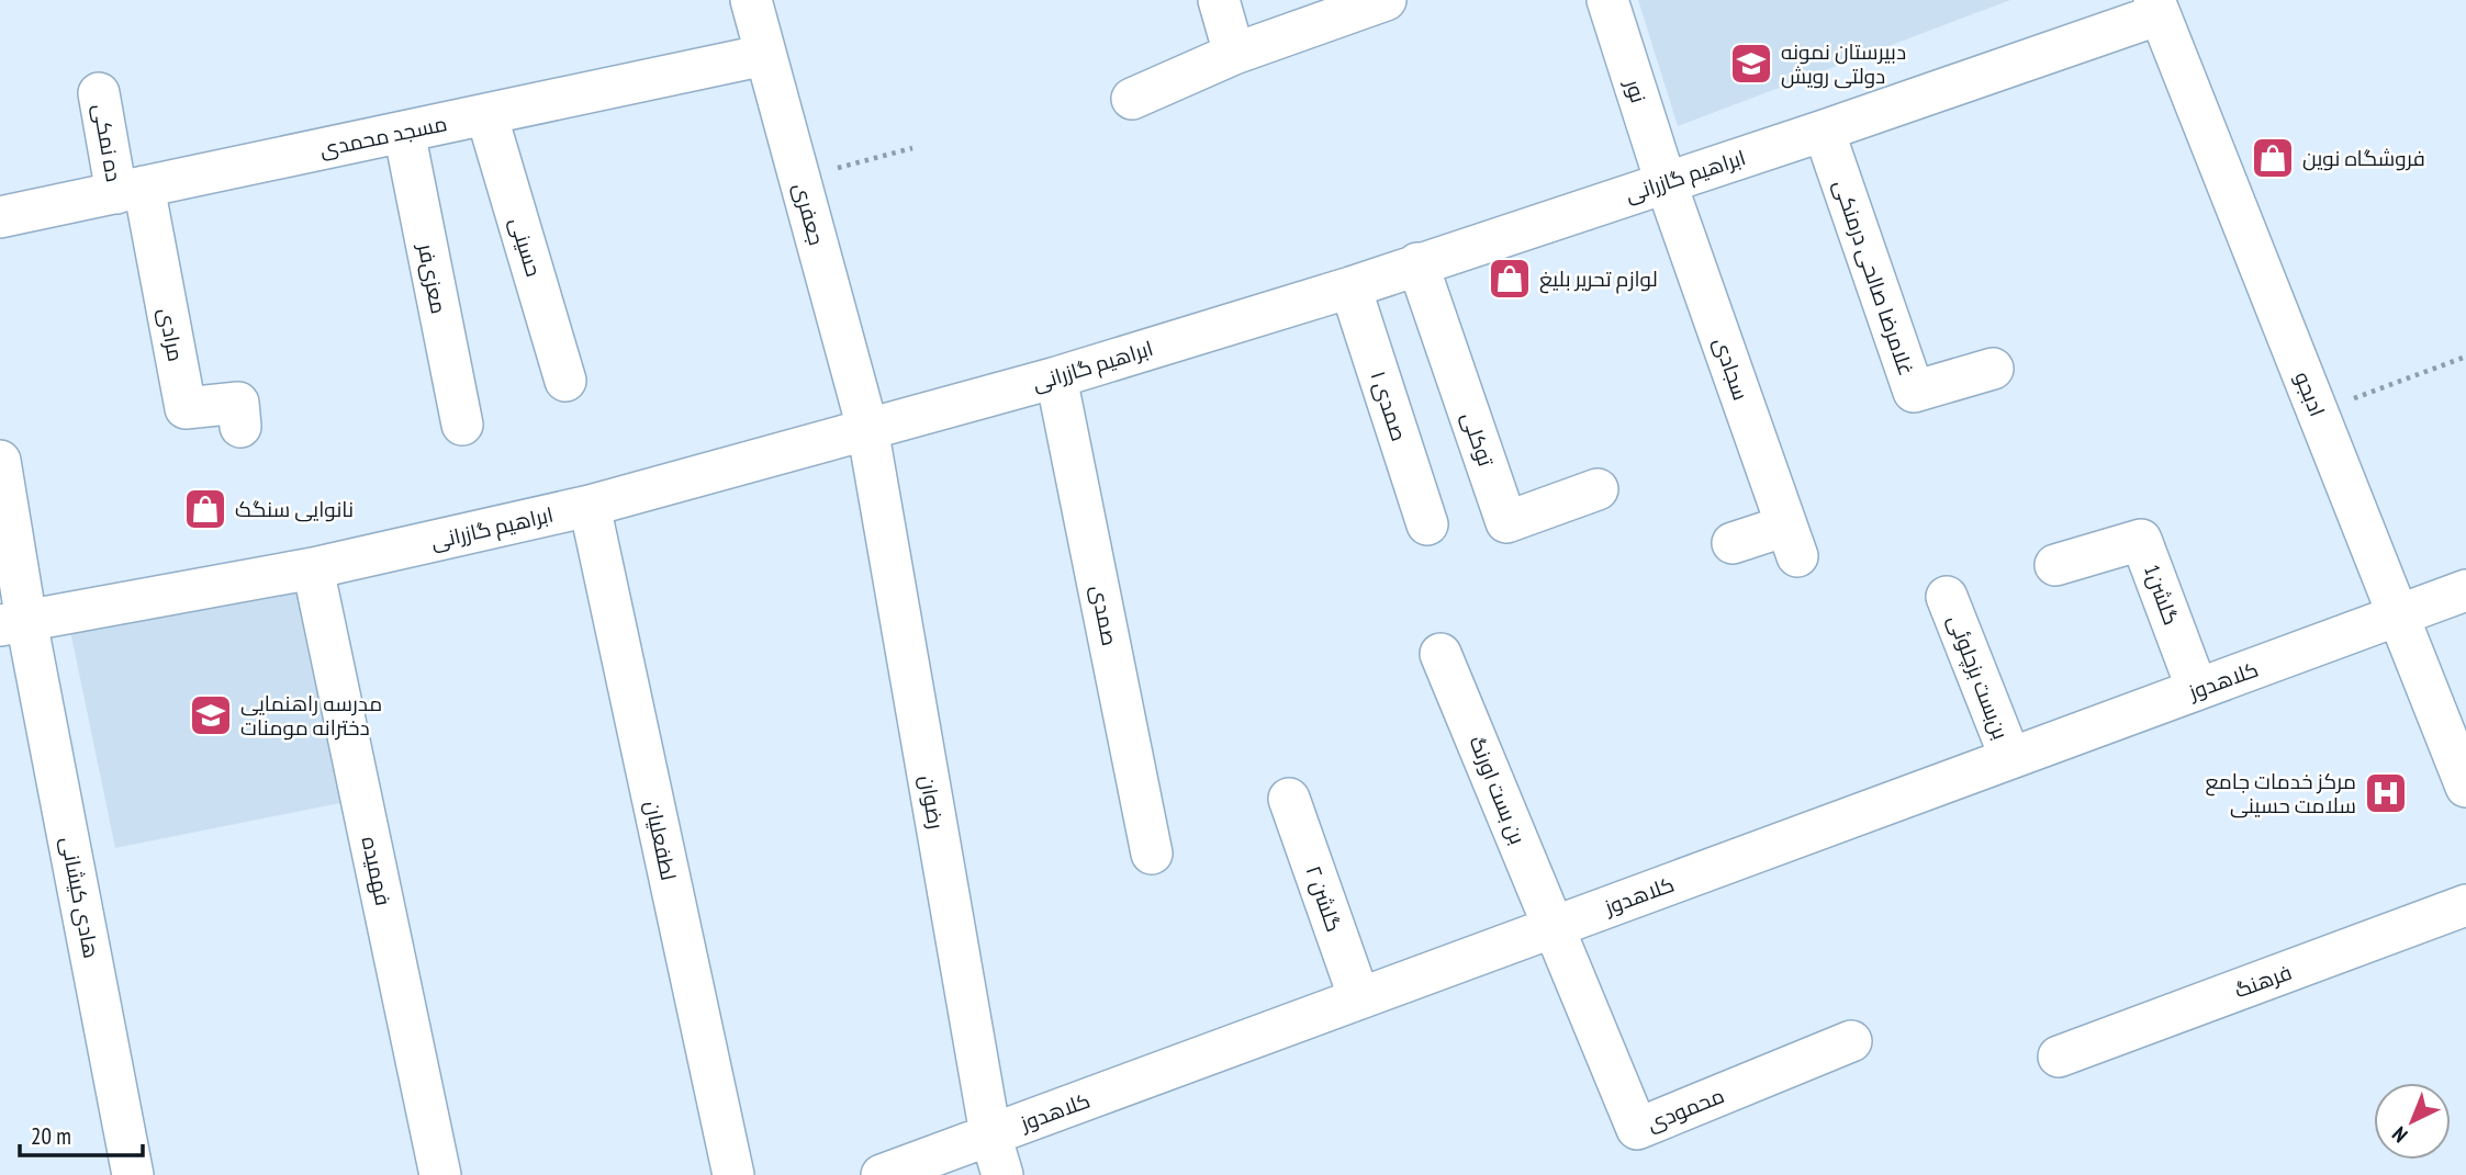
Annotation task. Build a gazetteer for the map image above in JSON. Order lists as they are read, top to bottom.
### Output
{
  "streets": {
    "street": [
      "نور",
      "مسجد محمدی",
      "ده نمکی",
      "ابراهیم گازرانی",
      "جعفری",
      "حسینی",
      "غلامرضا صالحی درمنکی",
      "معزی‌فر",
      "مرادی",
      "سجادی",
      "ادبجو",
      "صمدی ۱",
      "توکلی",
      "گلشن1",
      "صمدی",
      "بن‌بست بزچلوئی",
      "کلاهدوز",
      "بن بست اورنگ",
      "رضوان",
      "لطفعلیان",
      "فهمیده",
      "هادی کیشانی",
      "گلشن ۲",
      "فرهنگ",
      "محمودی"
    ]
  },
  "crossings": [
    ["نور", "ابراهیم گازرانی"],
    ["نور", "سجادی"],
    ["مسجد محمدی", "ده نمکی"],
    ["مسجد محمدی", "جعفری"],
    ["مسجد محمدی", "حسینی"],
    ["مسجد محمدی", "معزی‌فر"],
    ["مسجد محمدی", "مرادی"],
    ["ده نمکی", "مرادی"],
    ["ابراهیم گازرانی", "جعفری"],
    ["ابراهیم گازرانی", "غلامرضا صالحی درمنکی"],
    ["ابراهیم گازرانی", "سجادی"],
    ["ابراهیم گازرانی", "ادبجو"],
    ["ابراهیم گازرانی", "صمدی ۱"],
    ["ابراهیم گازرانی", "توکلی"],
    ["ابراهیم گازرانی", "صمدی"],
    ["ابراهیم گازرانی", "رضوان"],
    ["ابراهیم گازرانی", "لطفعلیان"],
    ["ابراهیم گازرانی", "فهمیده"],
    ["ابراهیم گازرانی", "هادی کیشانی"],
    ["جعفری", "رضوان"],
    ["ادبجو", "کلاهدوز"],
    ["گلشن1", "کلاهدوز"],
    ["بن‌بست بزچلوئی", "کلاهدوز"],
    ["کلاهدوز", "بن بست اورنگ"],
    ["کلاهدوز", "رضوان"],
    ["کلاهدوز", "گلشن ۲"],
    ["کلاهدوز", "محمودی"],
    ["بن بست اورنگ", "محمودی"]
  ],
  "places": {
    "school or university": ["دبیرستان نمونه دولتی رویش", "مدرسه راهنمایی دخترانه مومنات"],
    "shop": ["فروشگاه نوین", "لوازم تحریر بلیغ", "نانوایی سنگک"],
    "hospital": ["مرکز خدمات جامع سلامت حسینی"]
  },
  "scale_bar": "20 m",
  "north": "bottom left"
}
